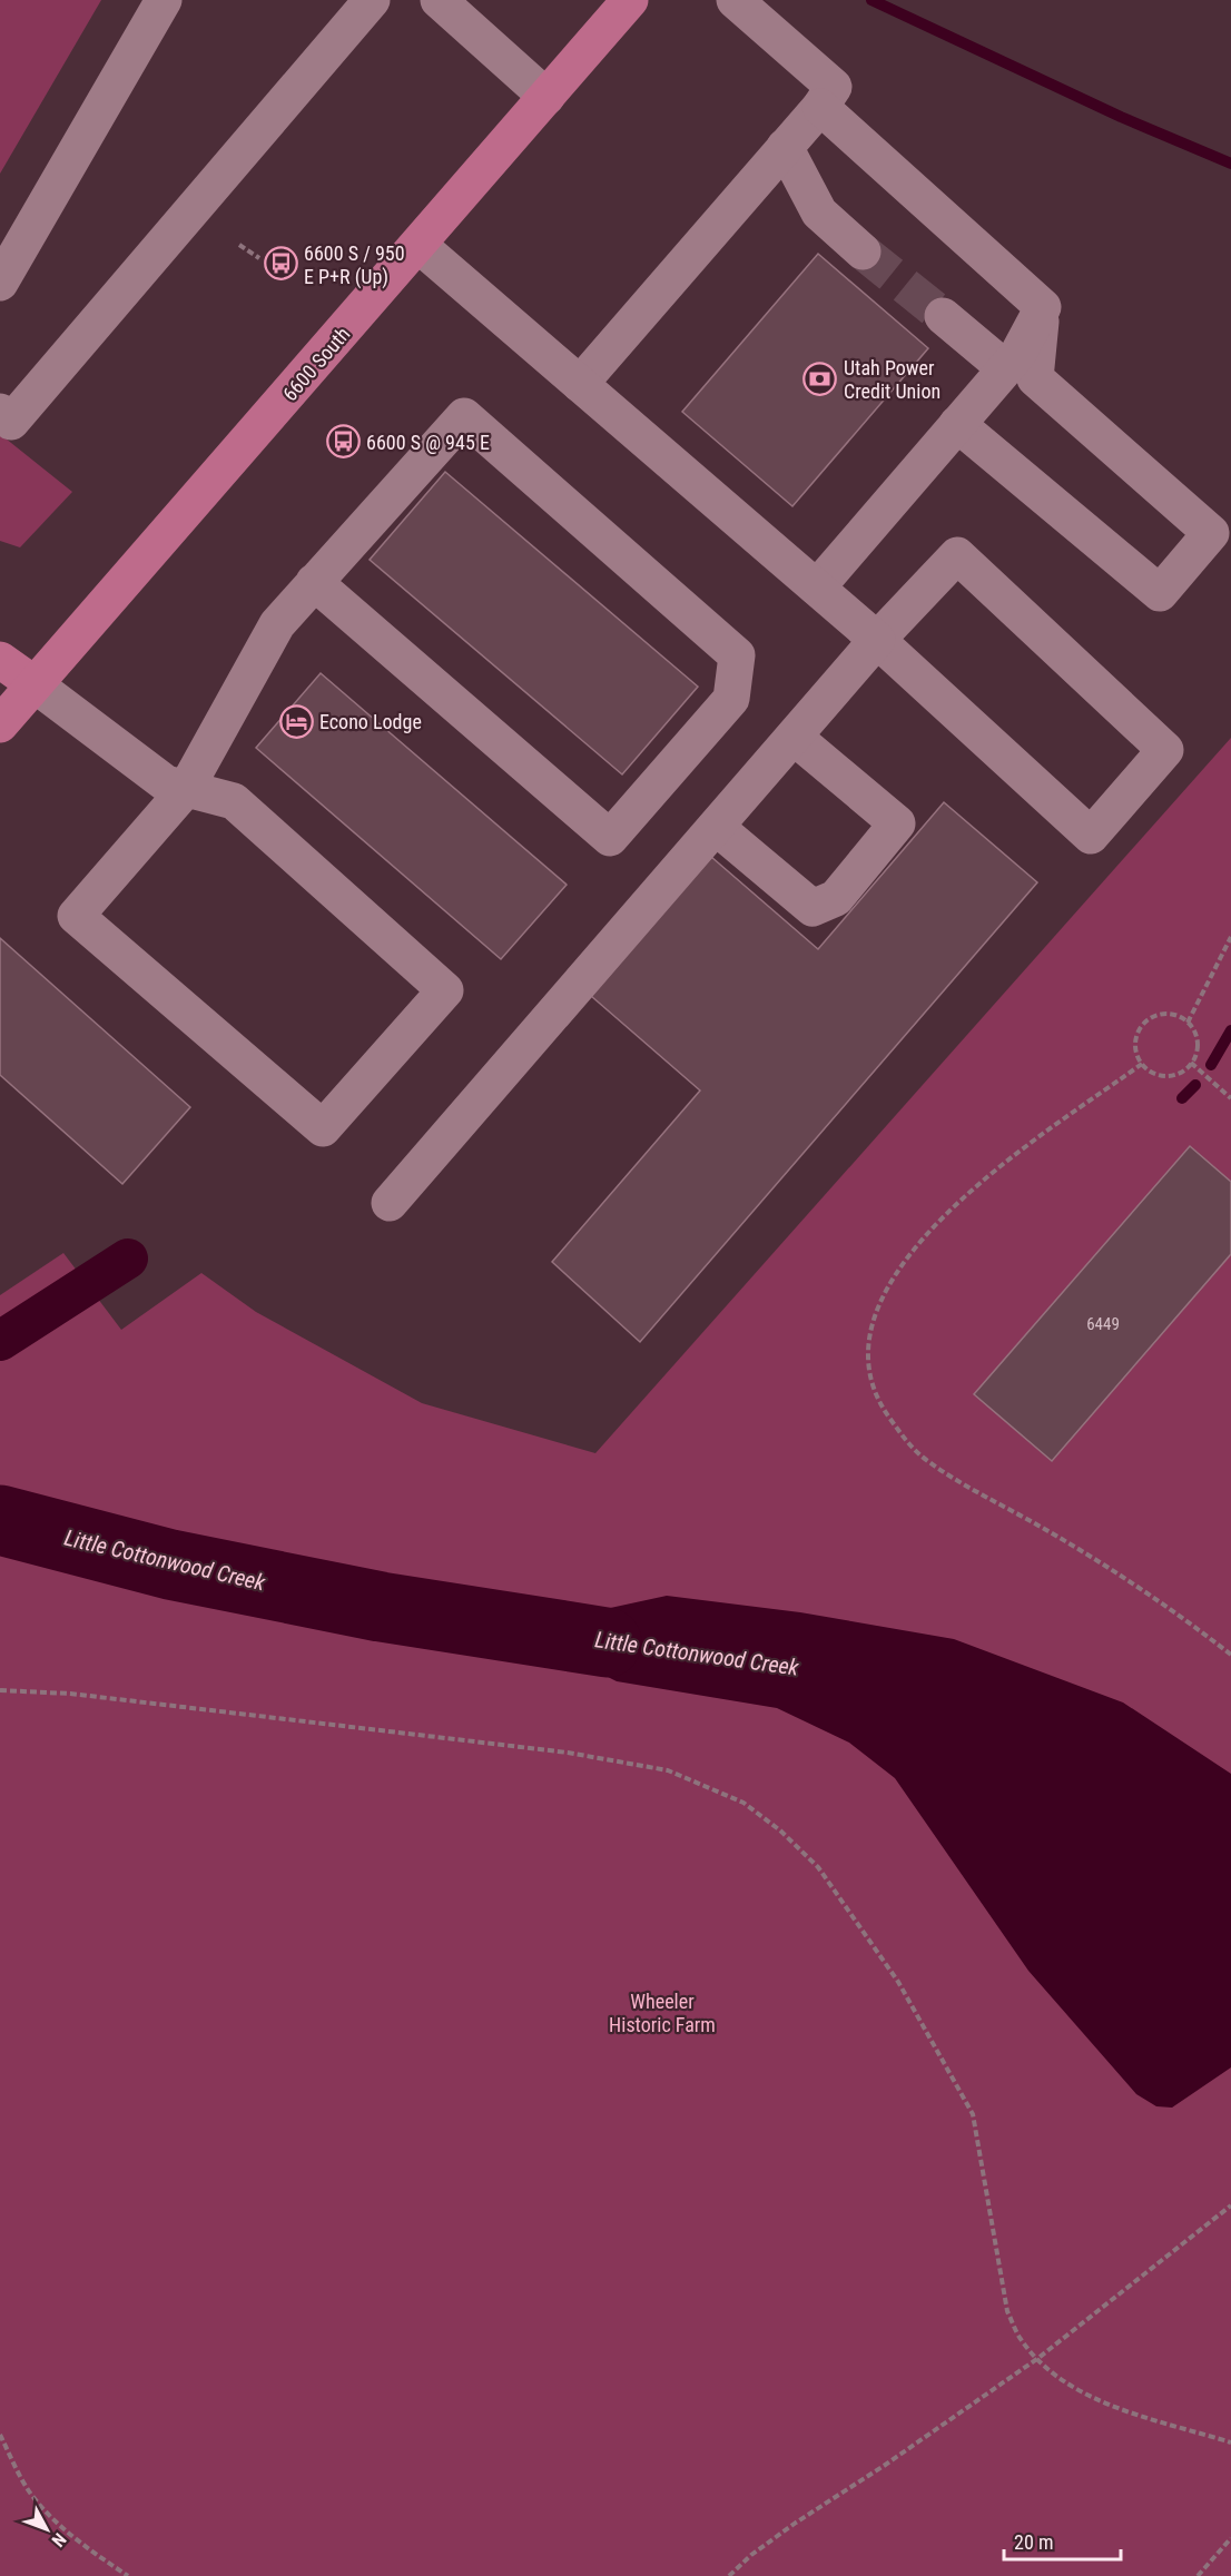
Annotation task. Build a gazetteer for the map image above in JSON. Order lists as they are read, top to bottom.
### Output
{
  "streets": {
    "main road": ["6600 South"]
  },
  "water": ["Little Cottonwood Creek"],
  "parks": ["Wheeler Historic Farm"],
  "places": {
    "bus stop": ["6600 S / 950 E P+R (Up)", "6600 S @ 945 E"],
    "bank": ["Utah Power Credit Union"],
    "hotel": ["Econo Lodge"]
  },
  "house_numbers": ["6449"],
  "scale_bar": "20 m",
  "north": "bottom right"
}
